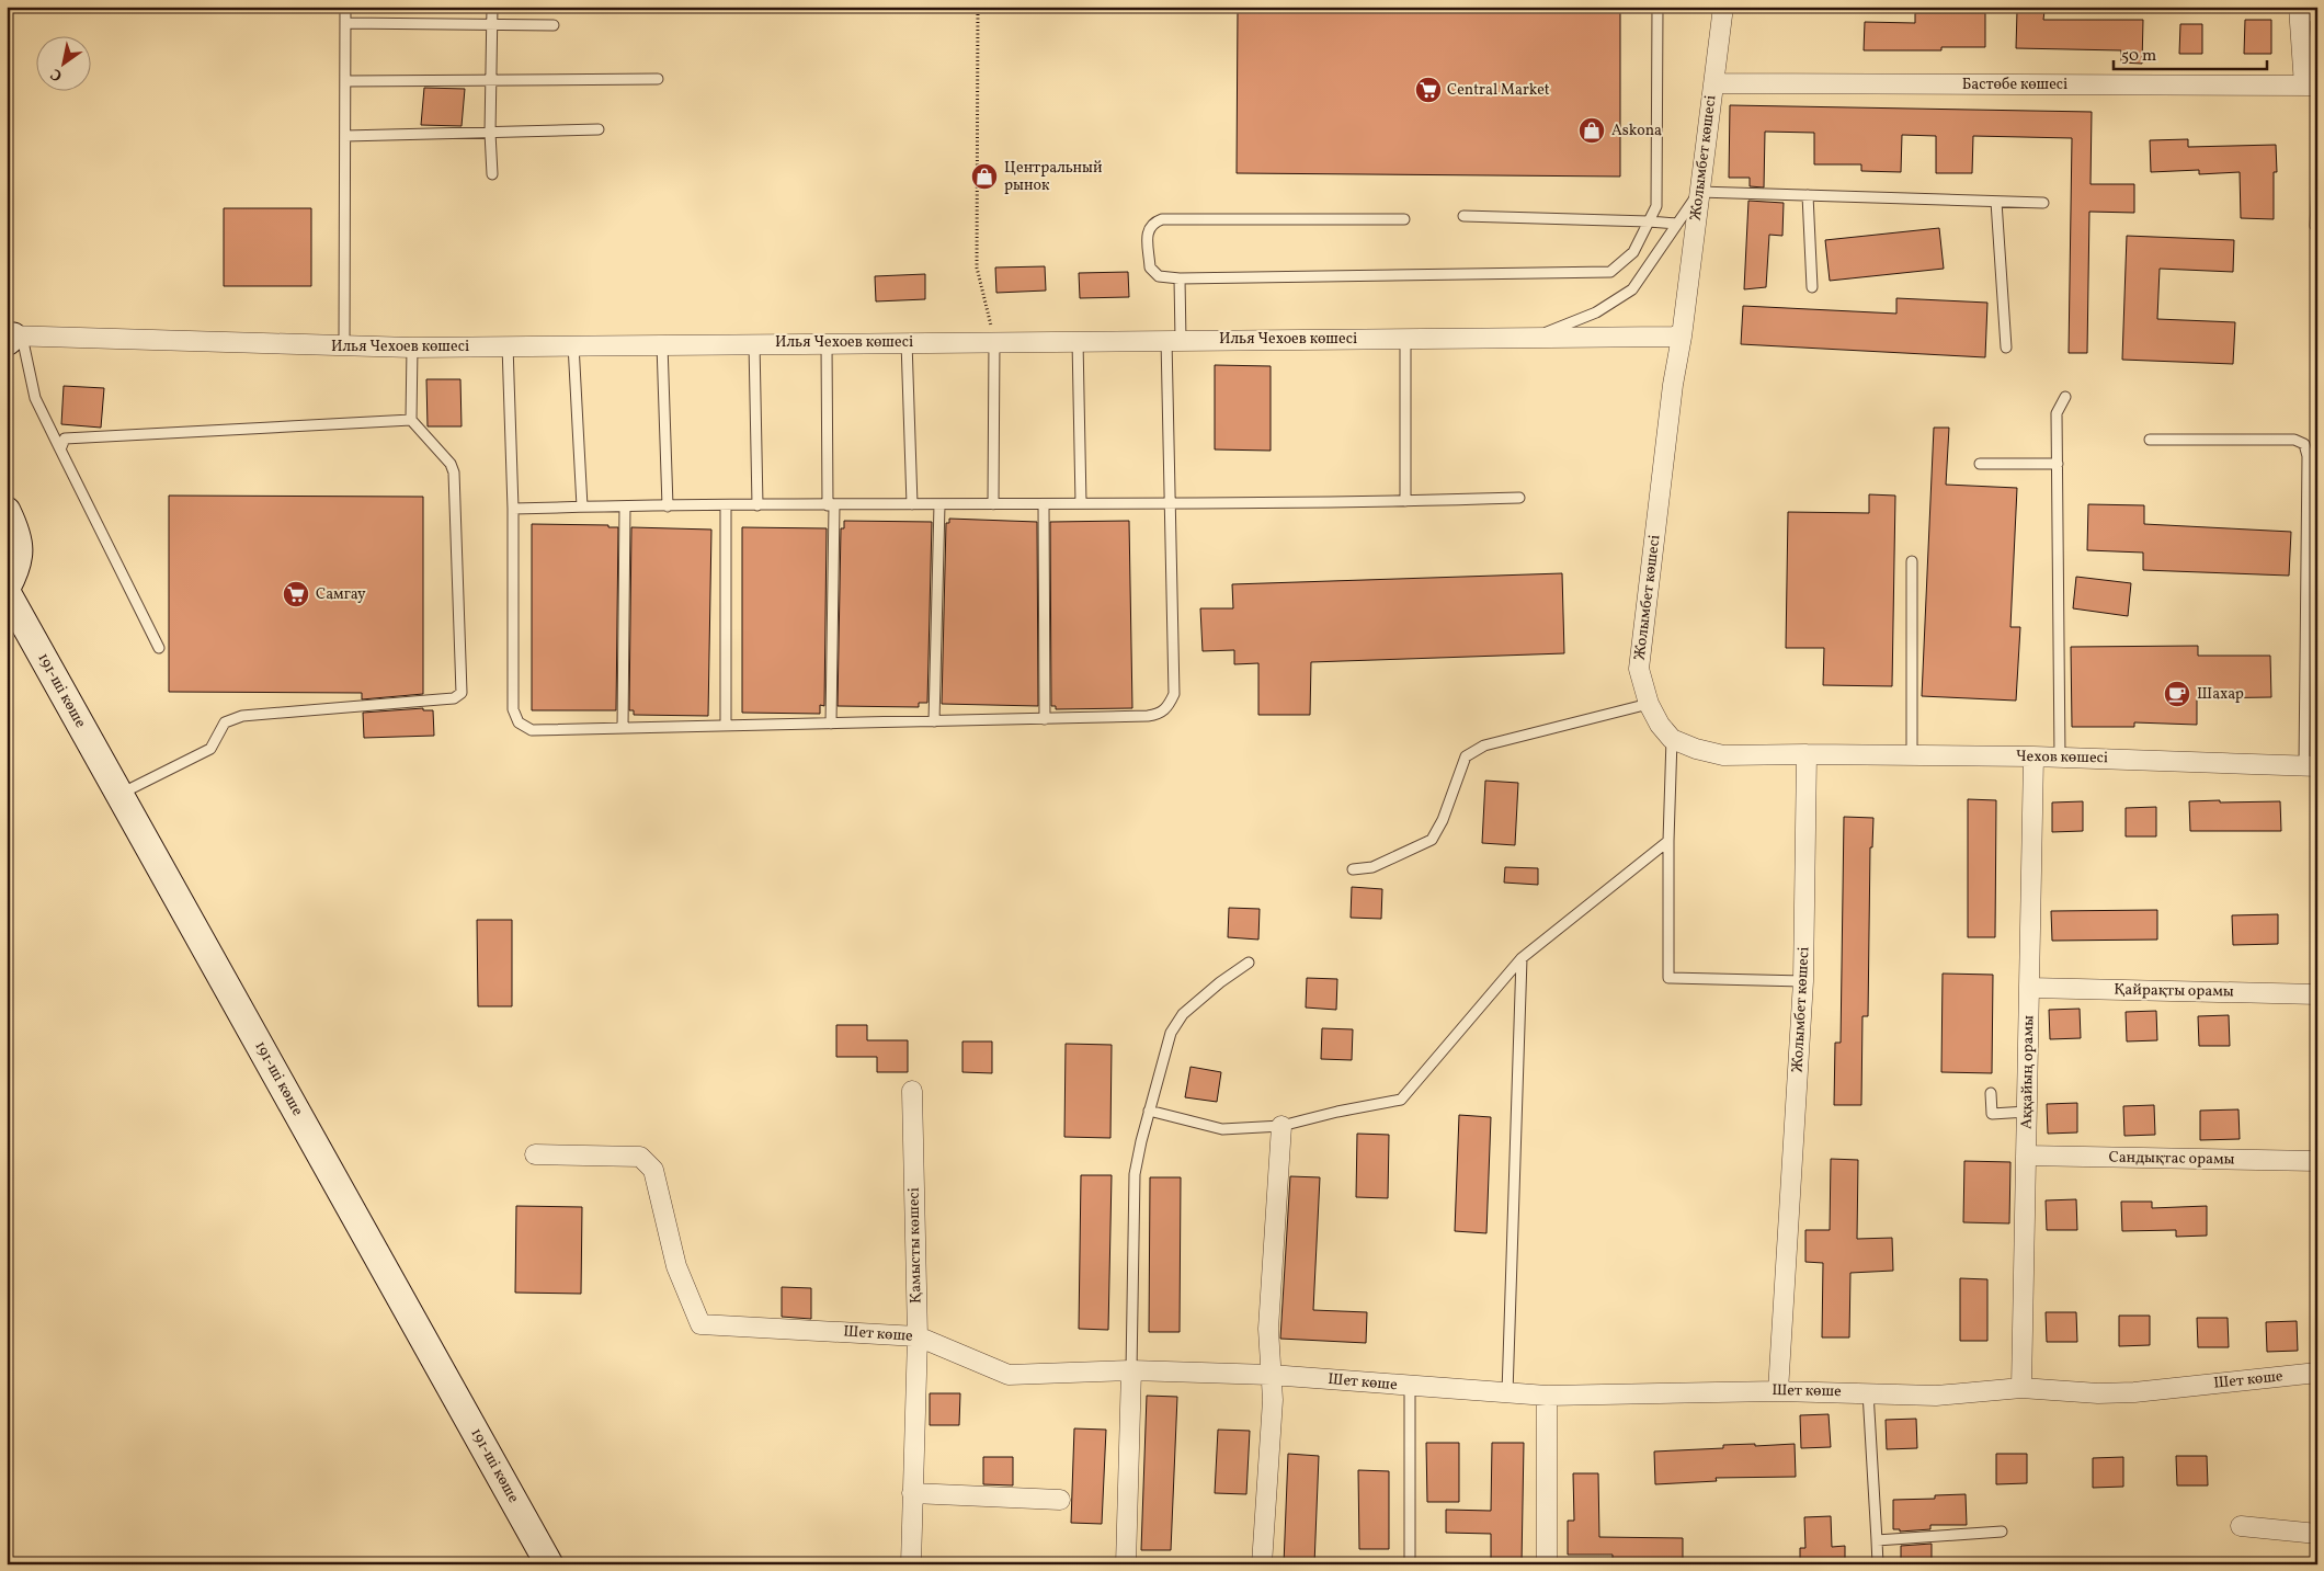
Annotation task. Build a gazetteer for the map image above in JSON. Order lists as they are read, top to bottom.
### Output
{
  "streets": {
    "main road": ["191-ші көше"],
    "street": [
      "Бастөбе көшесі",
      "Жолымбет көшесі",
      "Илья Чехоев көшесі",
      "Чехов көшесі",
      "Қайрақты орамы",
      "Аққайың орамы",
      "Сандықтас орамы",
      "Қамысты көшесі",
      "Шет көше"
    ]
  },
  "crossings": [
    ["Бастөбе көшесі", "Жолымбет көшесі"],
    ["Жолымбет көшесі", "Илья Чехоев көшесі"],
    ["Жолымбет көшесі", "Чехов көшесі"],
    ["Жолымбет көшесі", "Шет көше"],
    ["Чехов көшесі", "Аққайың орамы"],
    ["Қайрақты орамы", "Аққайың орамы"],
    ["Аққайың орамы", "Сандықтас орамы"],
    ["Аққайың орамы", "Шет көше"],
    ["Қамысты көшесі", "Шет көше"]
  ],
  "places": {
    "supermarket": ["Central Market", "Самгау"],
    "shop": ["Askona", "Центральный рынок"],
    "cafe": ["Шахар"]
  },
  "scale_bar": "50 m",
  "north": "bottom left"
}
